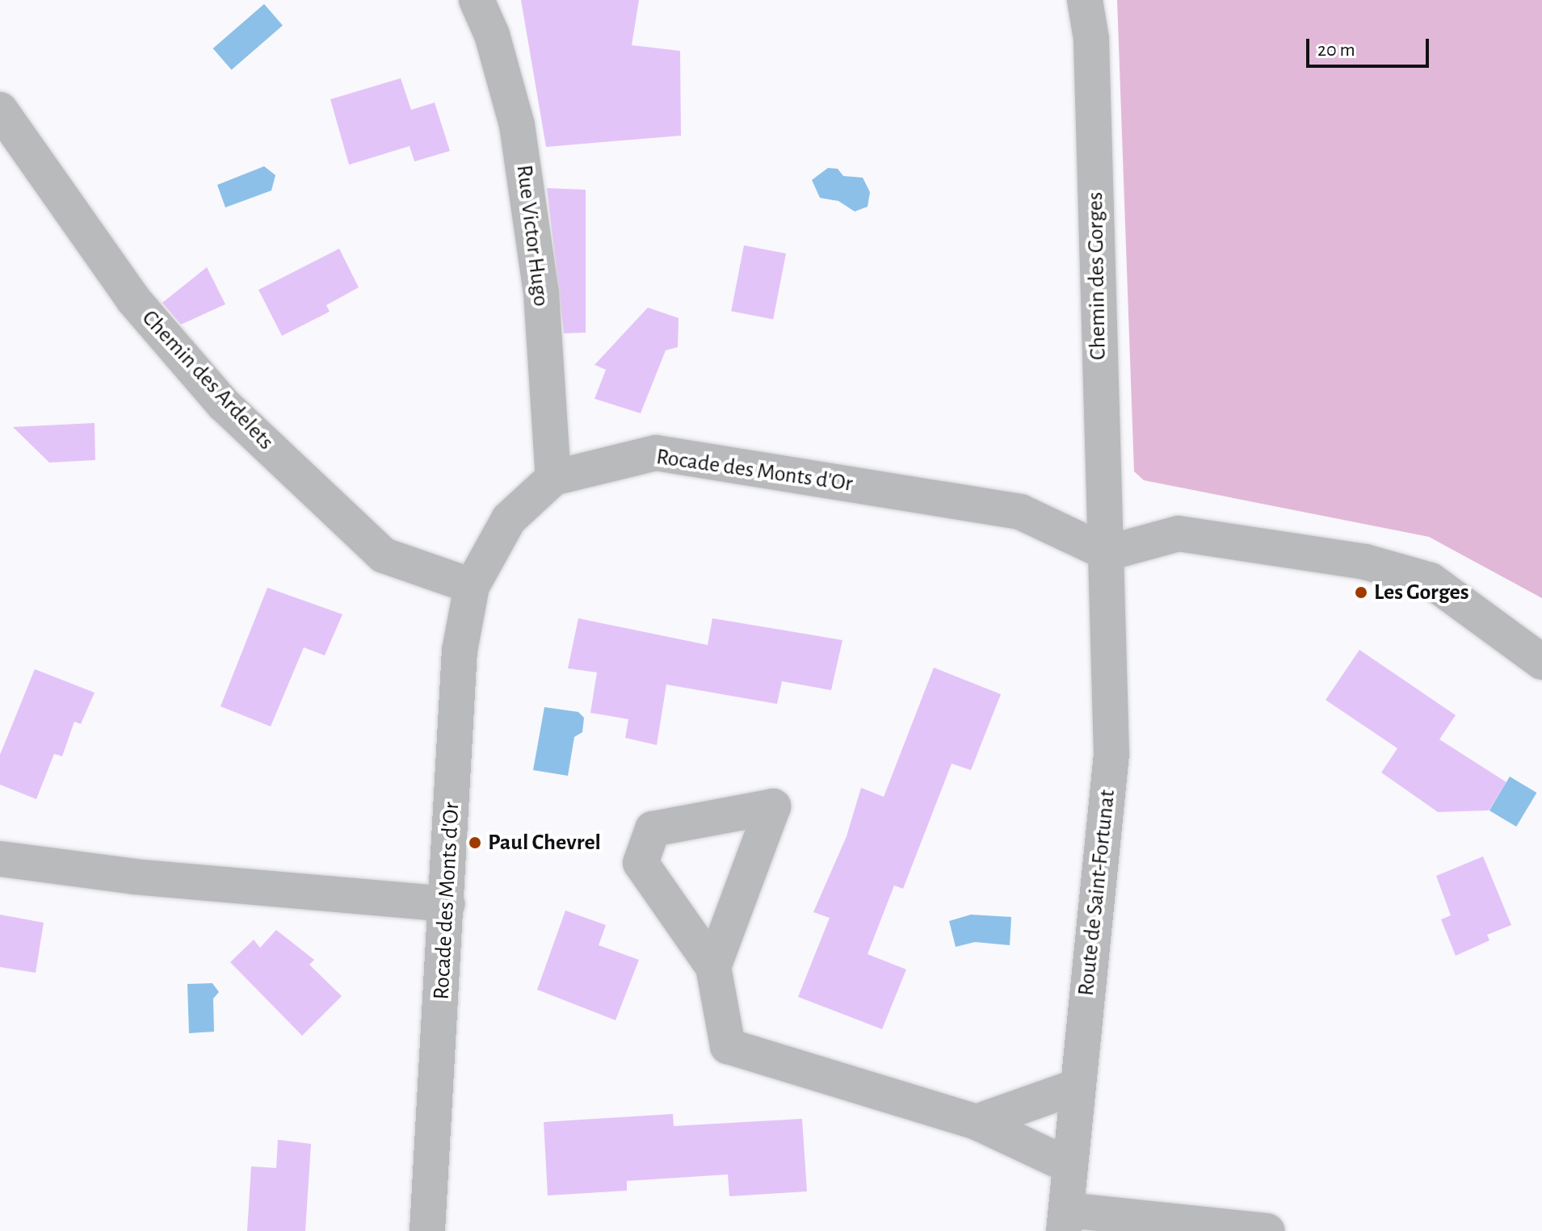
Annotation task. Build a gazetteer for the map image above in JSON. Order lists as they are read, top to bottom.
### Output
{
  "streets": {
    "street": [
      "Rue Victor Hugo",
      "Chemin des Gorges",
      "Chemin des Ardelets",
      "Rocade des Monts d'Or",
      "Route de Saint-Fortunat"
    ]
  },
  "crossings": [
    ["Rue Victor Hugo", "Rocade des Monts d'Or"],
    ["Chemin des Gorges", "Rocade des Monts d'Or"],
    ["Chemin des Gorges", "Route de Saint-Fortunat"],
    ["Chemin des Ardelets", "Rocade des Monts d'Or"],
    ["Rocade des Monts d'Or", "Route de Saint-Fortunat"]
  ],
  "places": ["Les Gorges", "Paul Chevrel"],
  "scale_bar": "20 m"
}
